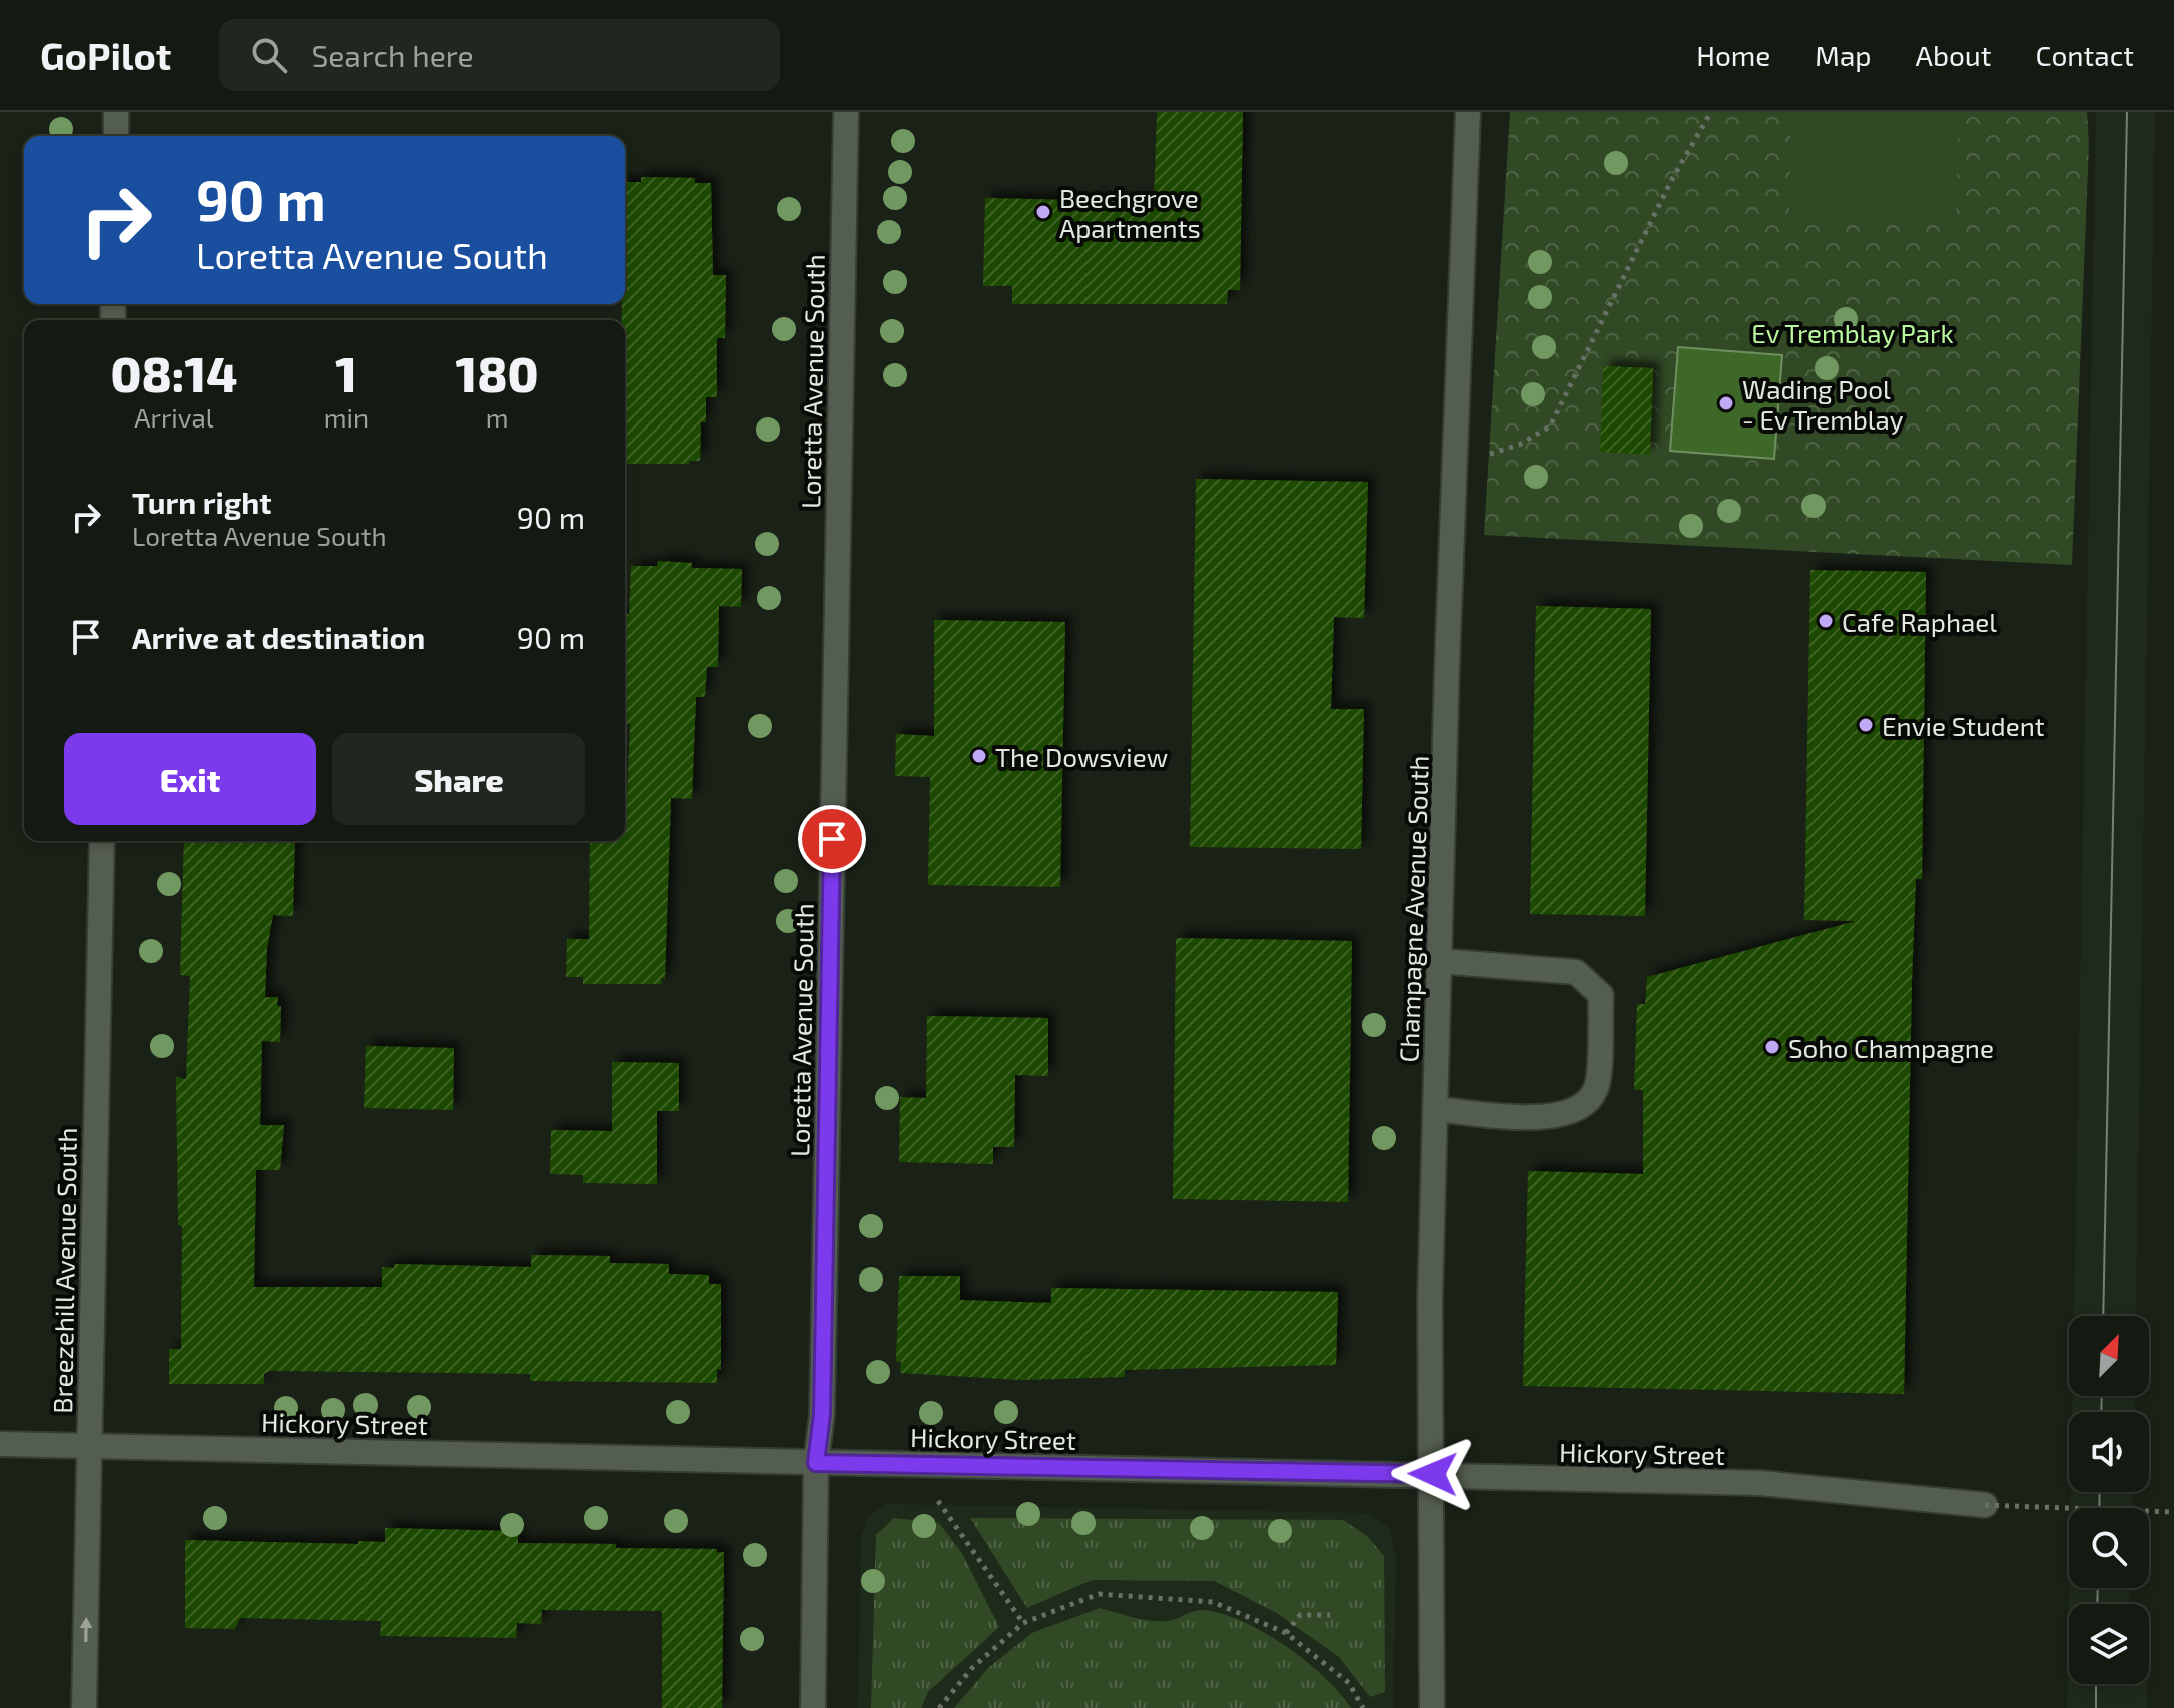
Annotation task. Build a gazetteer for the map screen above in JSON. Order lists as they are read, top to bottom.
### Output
{
  "streets": {
    "street": [
      "Loretta Avenue South",
      "Champagne Avenue South",
      "Breezehill Avenue South",
      "Hickory Street"
    ]
  },
  "crossings": [
    ["Loretta Avenue South", "Hickory Street"],
    ["Champagne Avenue South", "Hickory Street"],
    ["Breezehill Avenue South", "Hickory Street"]
  ],
  "parks": ["Ev Tremblay Park"],
  "places": [
    "Beechgrove Apartments",
    "Wading Pool - Ev Tremblay",
    "Cafe Raphael",
    "Envie Student",
    "The Dowsview",
    "Soho Champagne"
  ],
  "north": "top right",
  "page": {
    "header": "GoPilot",
    "search": "Search here",
    "nav": [
      "Home",
      "Map",
      "About",
      "Contact"
    ],
    "turn": ["90 m", "Loretta Avenue South"],
    "eta": [
      "08:14",
      "Arrival",
      "1",
      "min",
      "180",
      "m"
    ],
    "list": [
      {
        "name": "Turn right",
        "note": "Loretta Avenue South",
        "value": "90 m"
      },
      {
        "name": "Arrive at destination",
        "value": "90 m"
      }
    ],
    "buttons": ["Exit", "Share"]
  }
}
